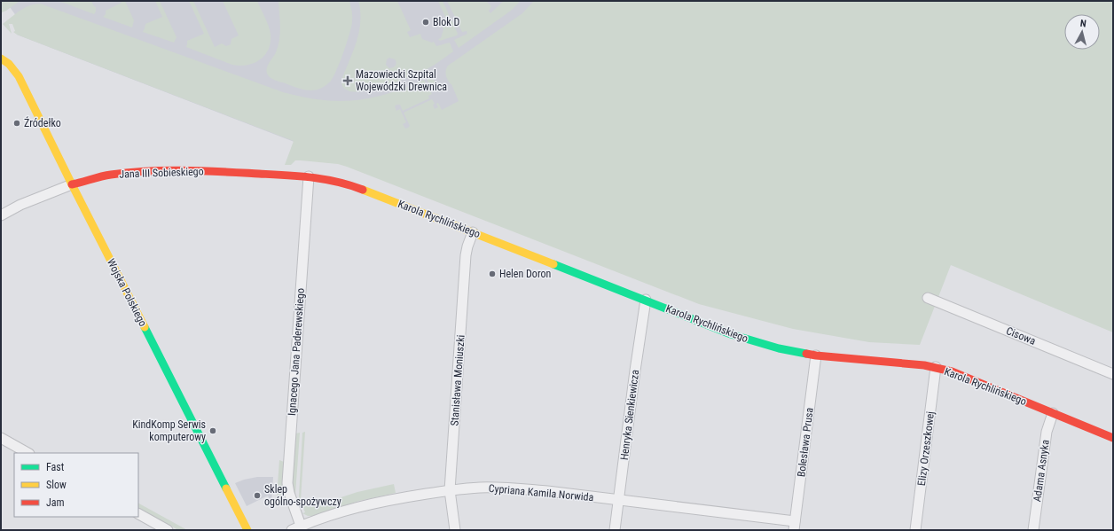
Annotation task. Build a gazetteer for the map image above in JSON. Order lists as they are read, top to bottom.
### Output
{
  "streets": {
    "street": [
      "Jana III Sobieskiego",
      "Karola Rychlińskiego",
      "Wojska Polskiego",
      "Cisowa",
      "Ignacego Jana Paderewskiego",
      "Stanisława Moniuszki",
      "Henryka Sienkiewicza",
      "Bolesława Prusa",
      "Elizy Orzeszkowej",
      "Adama Asnyka",
      "Cypriana Kamila Norwida"
    ]
  },
  "crossings": [
    ["Jana III Sobieskiego", "Karola Rychlińskiego"],
    ["Jana III Sobieskiego", "Wojska Polskiego"],
    ["Jana III Sobieskiego", "Ignacego Jana Paderewskiego"],
    ["Karola Rychlińskiego", "Ignacego Jana Paderewskiego"],
    ["Karola Rychlińskiego", "Stanisława Moniuszki"],
    ["Karola Rychlińskiego", "Henryka Sienkiewicza"],
    ["Karola Rychlińskiego", "Bolesława Prusa"],
    ["Karola Rychlińskiego", "Elizy Orzeszkowej"],
    ["Karola Rychlińskiego", "Adama Asnyka"],
    ["Ignacego Jana Paderewskiego", "Cypriana Kamila Norwida"],
    ["Stanisława Moniuszki", "Cypriana Kamila Norwida"],
    ["Henryka Sienkiewicza", "Cypriana Kamila Norwida"],
    ["Bolesława Prusa", "Cypriana Kamila Norwida"]
  ],
  "places": {
    "other": [
      "Blok D",
      "Źródełko",
      "Helen Doron",
      "KindKomp Serwis komputerowy",
      "Sklep ogólno-spożywczy"
    ],
    "health": ["Mazowiecki Szpital Wojewódzki Drewnica"]
  },
  "legend": ["Fast", "Slow", "Jam"],
  "north": "top"
}
